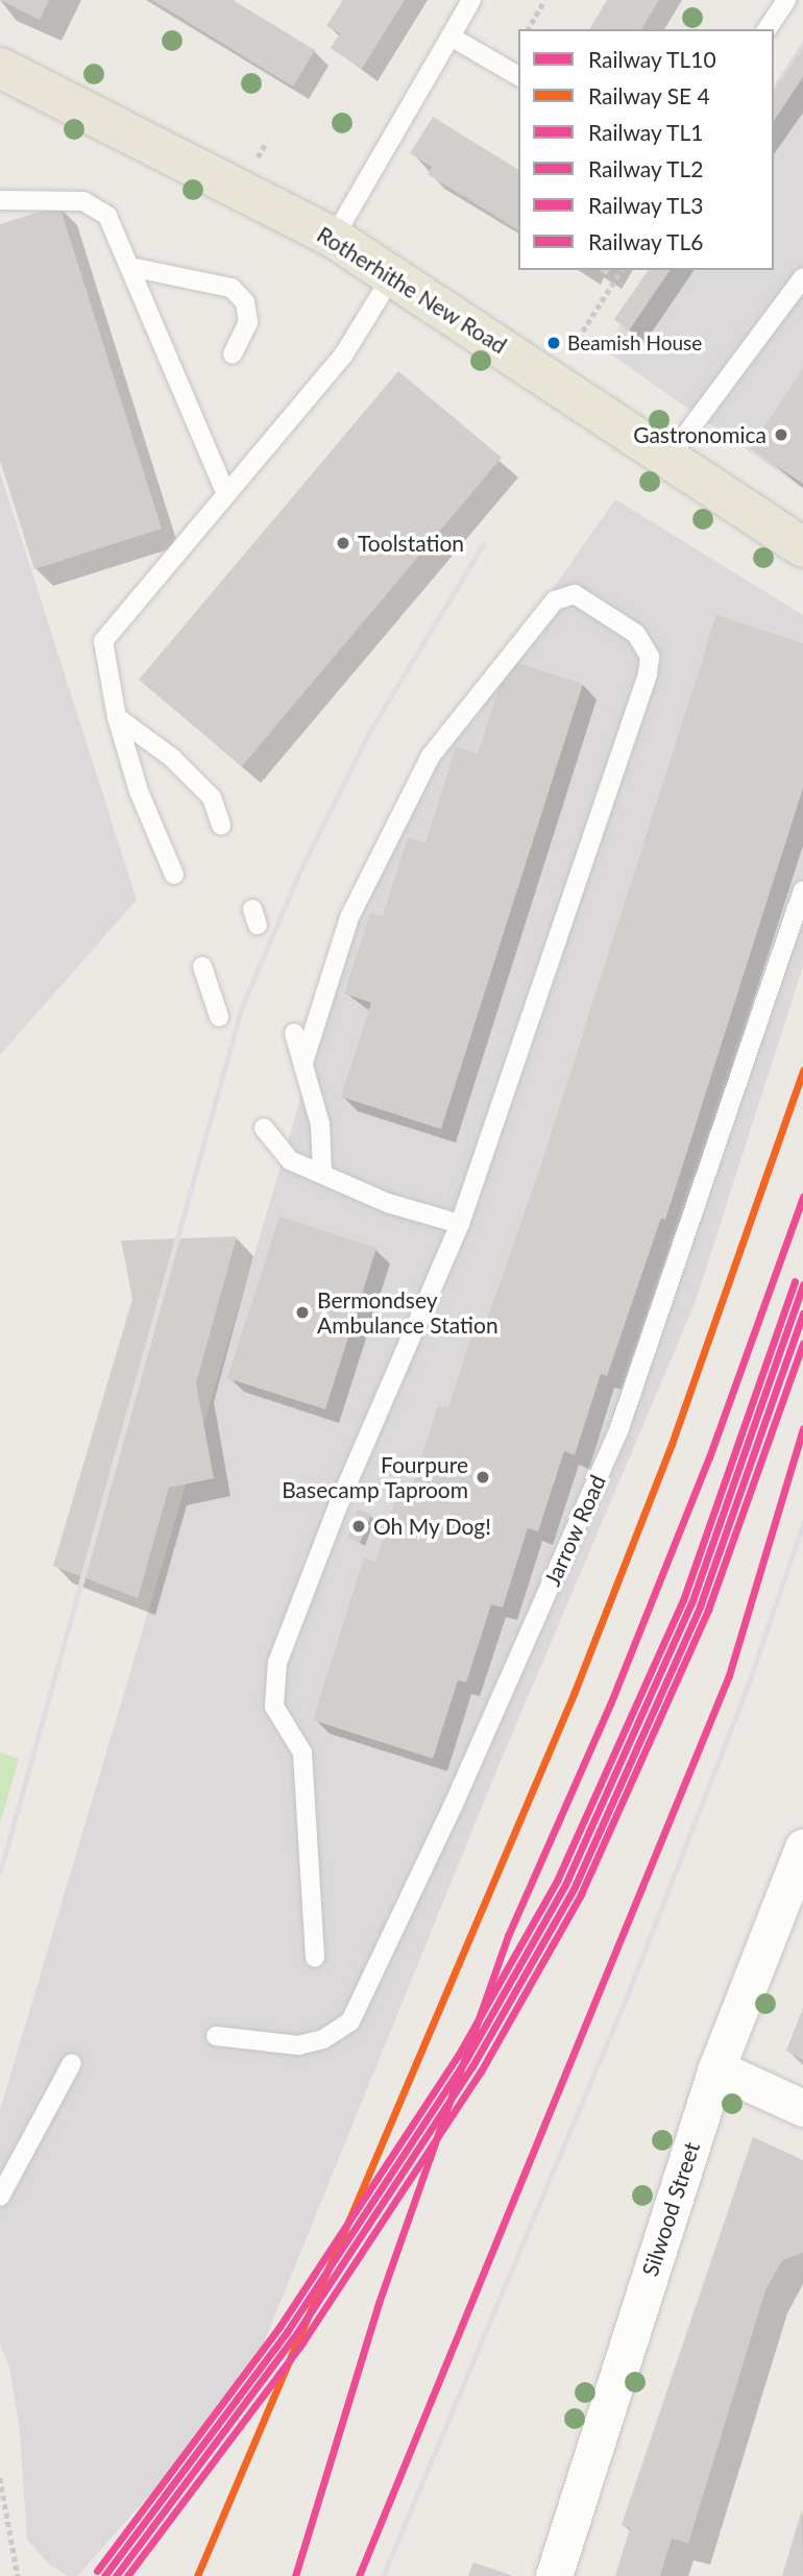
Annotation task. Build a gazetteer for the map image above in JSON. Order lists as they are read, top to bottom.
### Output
{
  "streets": {
    "main road": ["Rotherhithe New Road"],
    "street": ["Silwood Street"],
    "lane": ["Jarrow Road"]
  },
  "places": [
    "Beamish House",
    "Gastronomica",
    "Toolstation",
    "Bermondsey Ambulance Station",
    "Fourpure Basecamp Taproom",
    "Oh My Dog!"
  ],
  "lines": [
    "rail line TL10",
    "rail line TL3",
    "rail line TL1",
    "rail line TL2",
    "rail line TL6"
  ],
  "legend": [
    "Railway TL10",
    "Railway SE 4",
    "Railway TL1",
    "Railway TL2",
    "Railway TL3",
    "Railway TL6"
  ]
}
